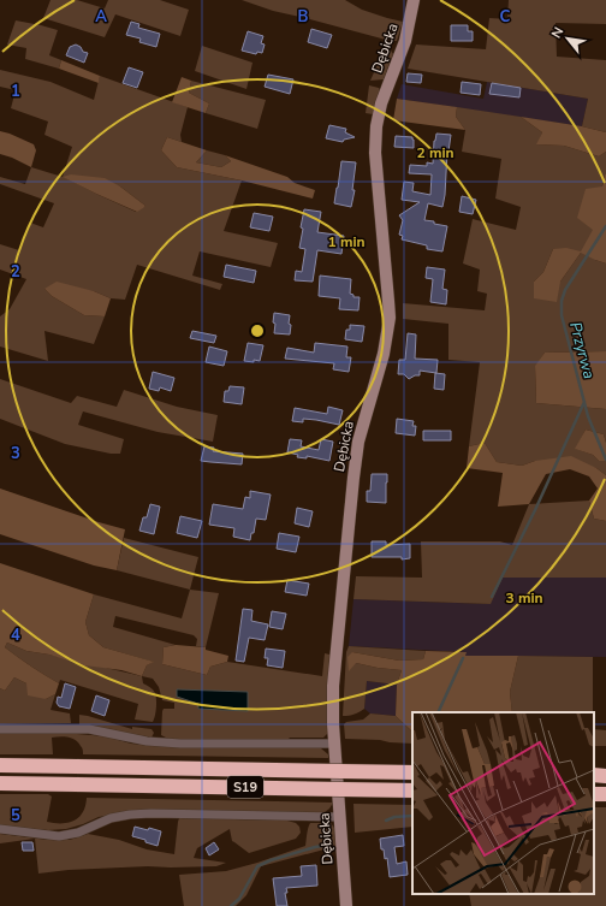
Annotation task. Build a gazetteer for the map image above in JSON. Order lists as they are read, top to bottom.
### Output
{
  "streets": {
    "highway": ["S19"],
    "street": ["Dębicka"]
  },
  "water": ["Przyrwa"],
  "north": "top left",
  "grid": {
    "columns": ["A", "B", "C"],
    "rows": [
      "1",
      "2",
      "3",
      "4",
      "5"
    ]
  },
  "rings": ["2 min", "1 min", "3 min"]
}
